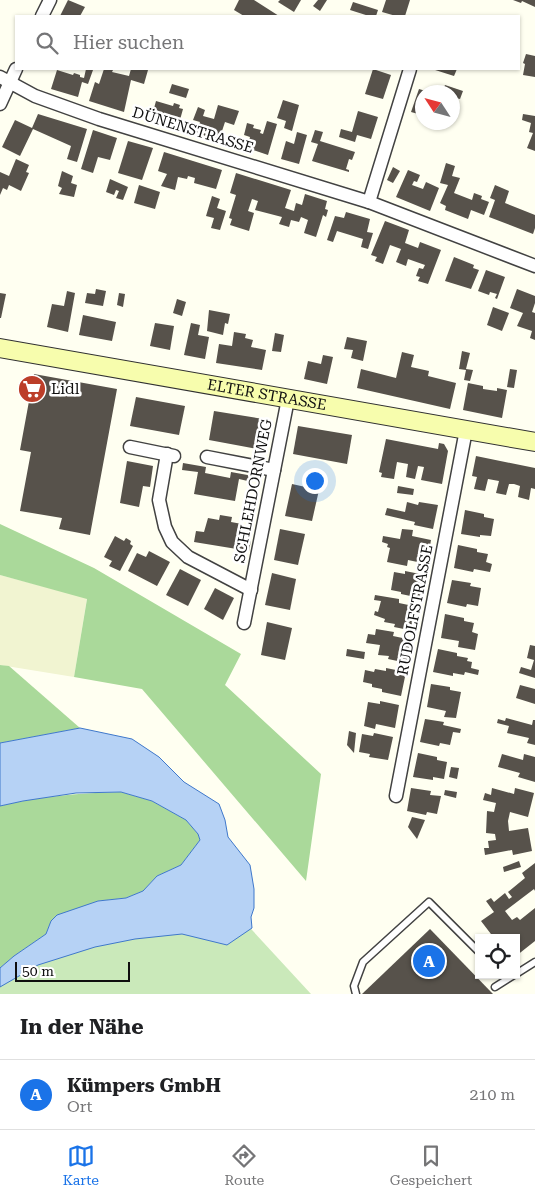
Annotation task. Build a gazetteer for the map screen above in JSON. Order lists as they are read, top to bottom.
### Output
{
  "streets": {
    "main road": ["ELTER STRASSE"],
    "street": ["DÜNENSTRASSE", "SCHLEHDORNWEG", "RUDOLFSTRASSE"]
  },
  "crossings": [
    ["ELTER STRASSE", "SCHLEHDORNWEG"],
    ["ELTER STRASSE", "RUDOLFSTRASSE"]
  ],
  "places": {
    "supermarket": ["Lidl"]
  },
  "scale_bar": "50 m",
  "north": "top left",
  "page": {
    "search": "Hier suchen",
    "pins": "A",
    "scale": "50 m",
    "heading": "In der Nähe",
    "list": [
      {
        "mark": "A",
        "name": "Kümpers GmbH",
        "note": "Ort",
        "value": "210 m"
      }
    ],
    "nav": ["Karte", "Route", "Gespeichert"]
  }
}
